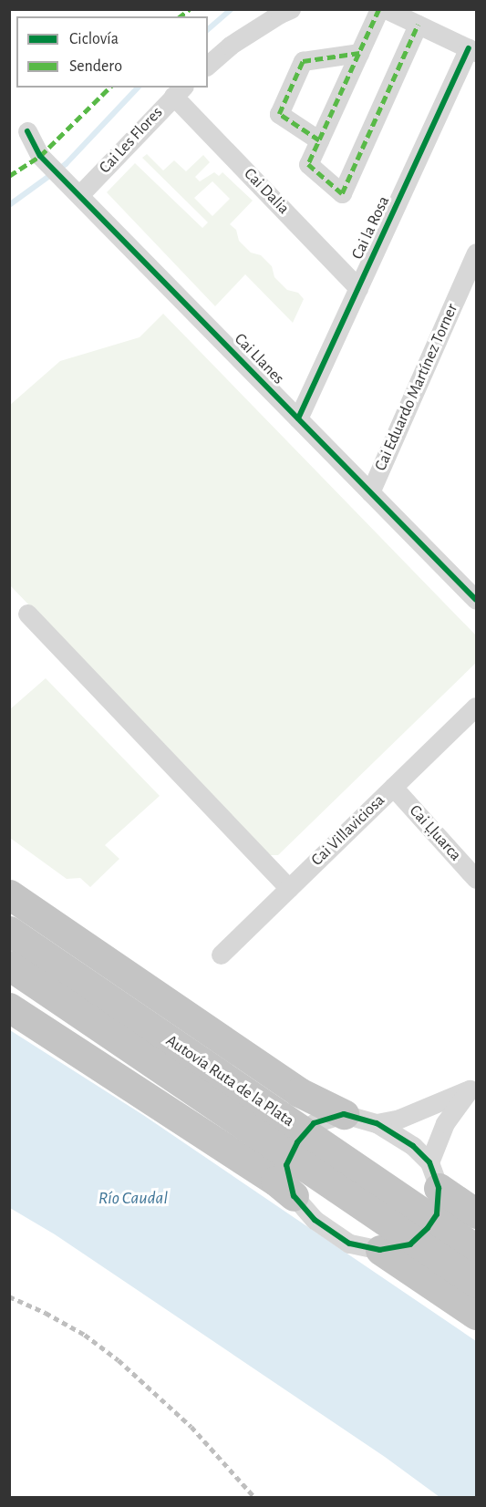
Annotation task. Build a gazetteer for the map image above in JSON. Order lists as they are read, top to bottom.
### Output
{
  "streets": {
    "highway": ["Autovía Ruta de la Plata"],
    "street": [
      "Cai Les Flores",
      "Cai Dalia",
      "Cai la Rosa",
      "Cai Llanes",
      "Cai Eduardo Martínez Torner",
      "Cai Villaviciosa",
      "Cai Ḷḷuarca"
    ]
  },
  "crossings": [
    ["Cai Les Flores", "Cai Dalia"],
    ["Cai Les Flores", "Cai Llanes"],
    ["Cai Dalia", "Cai la Rosa"],
    ["Cai la Rosa", "Cai Llanes"],
    ["Cai Llanes", "Cai Eduardo Martínez Torner"],
    ["Cai Villaviciosa", "Cai Ḷḷuarca"]
  ],
  "water": ["Río Caudal"],
  "legend": ["Ciclovía", "Sendero"]
}
